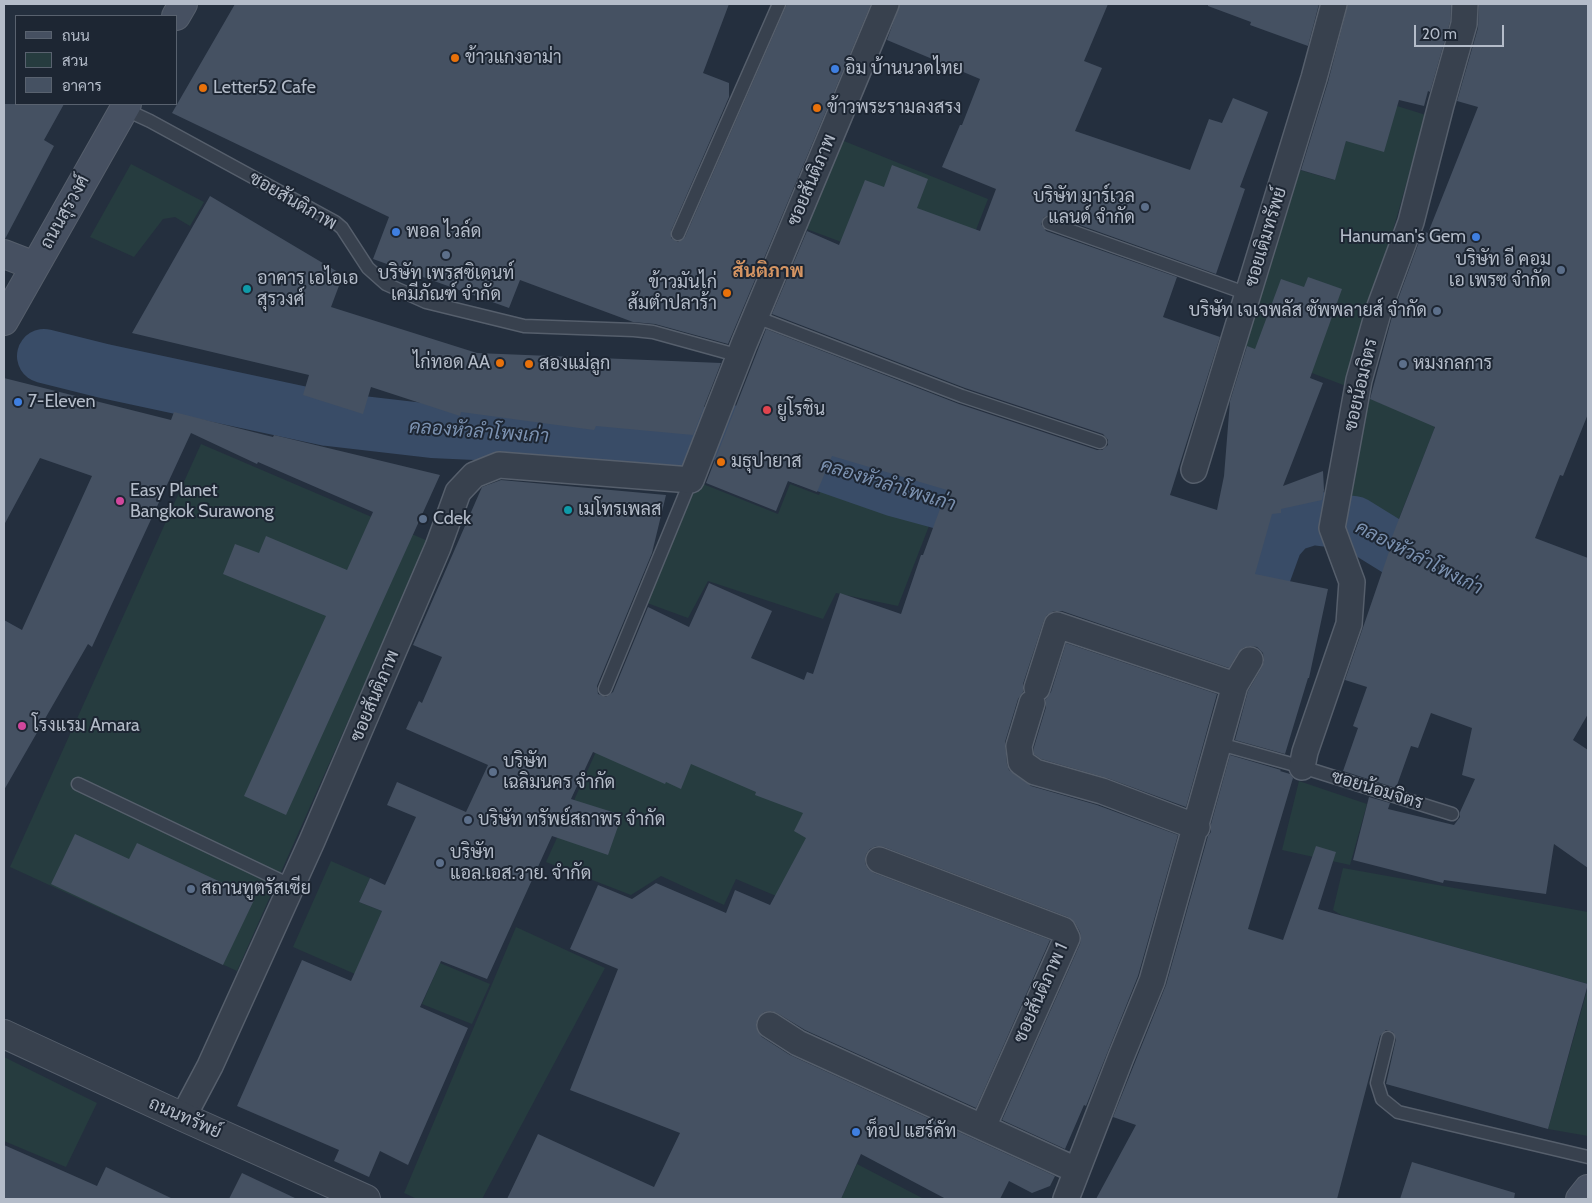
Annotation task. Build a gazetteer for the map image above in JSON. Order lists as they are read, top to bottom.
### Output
{
  "streets": {
    "main road": ["ถนนสุรวงศ์"],
    "street": [
      "ซอยสันติภาพ",
      "ซอยเติมทรัพย์",
      "ซอยน้อมจิตร",
      "ซอยสันติภาพ 1",
      "ถนนทรัพย์"
    ]
  },
  "crossings": [
    ["ซอยสันติภาพ", "ถนนสุรวงศ์"],
    ["ซอยสันติภาพ", "ถนนทรัพย์"]
  ],
  "districts": ["สันติภาพ"],
  "water": ["คลองหัวลำโพงเก่า"],
  "places": [
    "ข้าวแกงอาม่า",
    "อิม บ้านนวดไทย",
    "Letter52 Cafe",
    "ข้าวพระรามลงสรง",
    "บริษัท มาร์เวล แลนด์ จำกัด",
    "พอล ไวล์ด",
    "Hanuman's Gem",
    "บริษัท เพรสซิเดนท์ เคมีภัณฑ์ จำกัด",
    "บริษัท อี คอม เอ เพรซ จำกัด",
    "อาคาร เอไอเอ สุรวงศ์",
    "ข้าวมันไก่ ส้มตำปลาร้า",
    "บริษัท เจเจพลัส ซัพพลายส์ จำกัด",
    "ไก่ทอด AA",
    "สองแม่ลูก",
    "หมงกลการ",
    "7-Eleven",
    "ยูโรชิน",
    "มธุปายาส",
    "Easy Planet Bangkok Surawong",
    "เมโทรเพลส",
    "Cdek",
    "โรงแรม Amara",
    "บริษัท เฉลิมนคร จำกัด",
    "บริษัท ทรัพย์สถาพร จำกัด",
    "บริษัท แอล.เอส.วาย. จำกัด",
    "สถานทูตรัสเซีย",
    "ท็อป แฮร์คัท"
  ],
  "legend": ["ถนน", "สวน", "อาคาร"],
  "scale_bar": "20 m"
}
